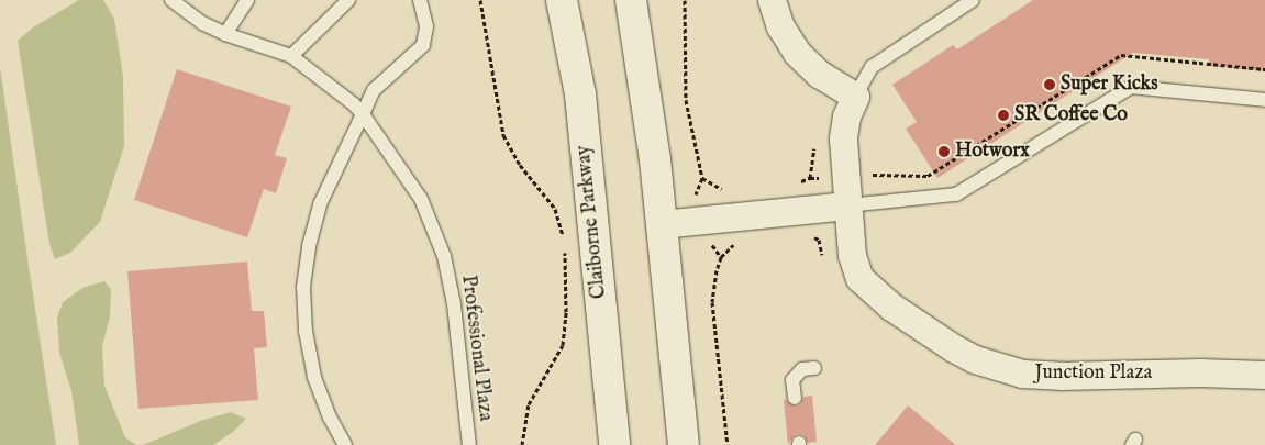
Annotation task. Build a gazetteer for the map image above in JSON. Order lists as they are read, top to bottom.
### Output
{
  "streets": {
    "main road": ["Claiborne Parkway"],
    "street": ["Junction Plaza"],
    "lane": ["Professional Plaza"]
  },
  "places": ["Super Kicks", "SR Coffee Co", "Hotworx"]
}
